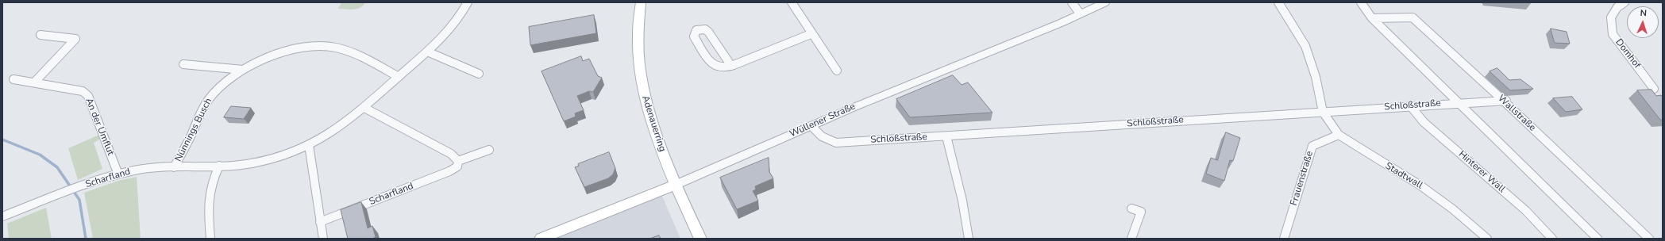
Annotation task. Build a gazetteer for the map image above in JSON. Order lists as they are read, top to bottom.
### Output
{
  "streets": {
    "main road": ["Wüllener Straße", "Adenauerring"],
    "street": [
      "Domhof",
      "Schloßstraße",
      "Wallstraße",
      "An der Umflut",
      "Nünnings Busch",
      "Hinterer Wall",
      "Stadtwall",
      "Scharfland",
      "Frauenstraße"
    ]
  },
  "crossings": [
    ["Schloßstraße", "Wallstraße"],
    ["Schloßstraße", "Wüllener Straße"],
    ["Schloßstraße", "Hinterer Wall"],
    ["Schloßstraße", "Stadtwall"],
    ["Wüllener Straße", "Adenauerring"],
    ["An der Umflut", "Scharfland"],
    ["Nünnings Busch", "Scharfland"],
    ["Stadtwall", "Frauenstraße"]
  ],
  "north": "top"
}
